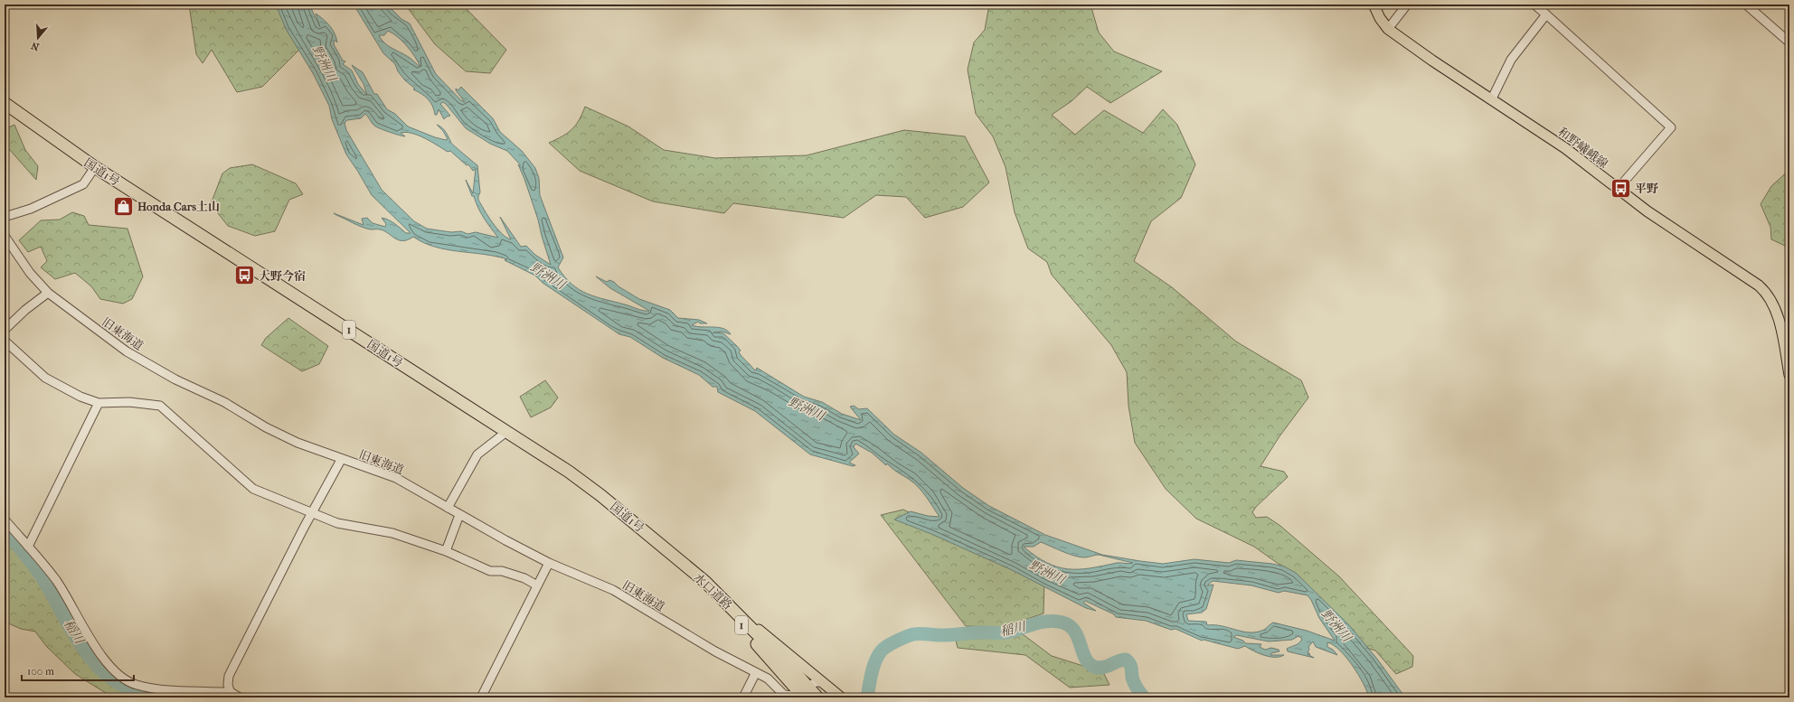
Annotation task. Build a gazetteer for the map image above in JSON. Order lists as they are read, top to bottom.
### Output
{
  "streets": {
    "highway": ["国道1号", "1", "水口道路"],
    "main road": ["和野嶬峨線"],
    "street": ["旧東海道"]
  },
  "crossings": [
    ["国道1号", "水口道路"],
    ["旧東海道", "水口道路"]
  ],
  "water": ["野洲川", "稲川"],
  "places": {
    "bus stop": ["平野", "大野今宿"],
    "shop": ["Honda Cars土山"]
  },
  "scale_bar": "100 m",
  "north": "bottom"
}
